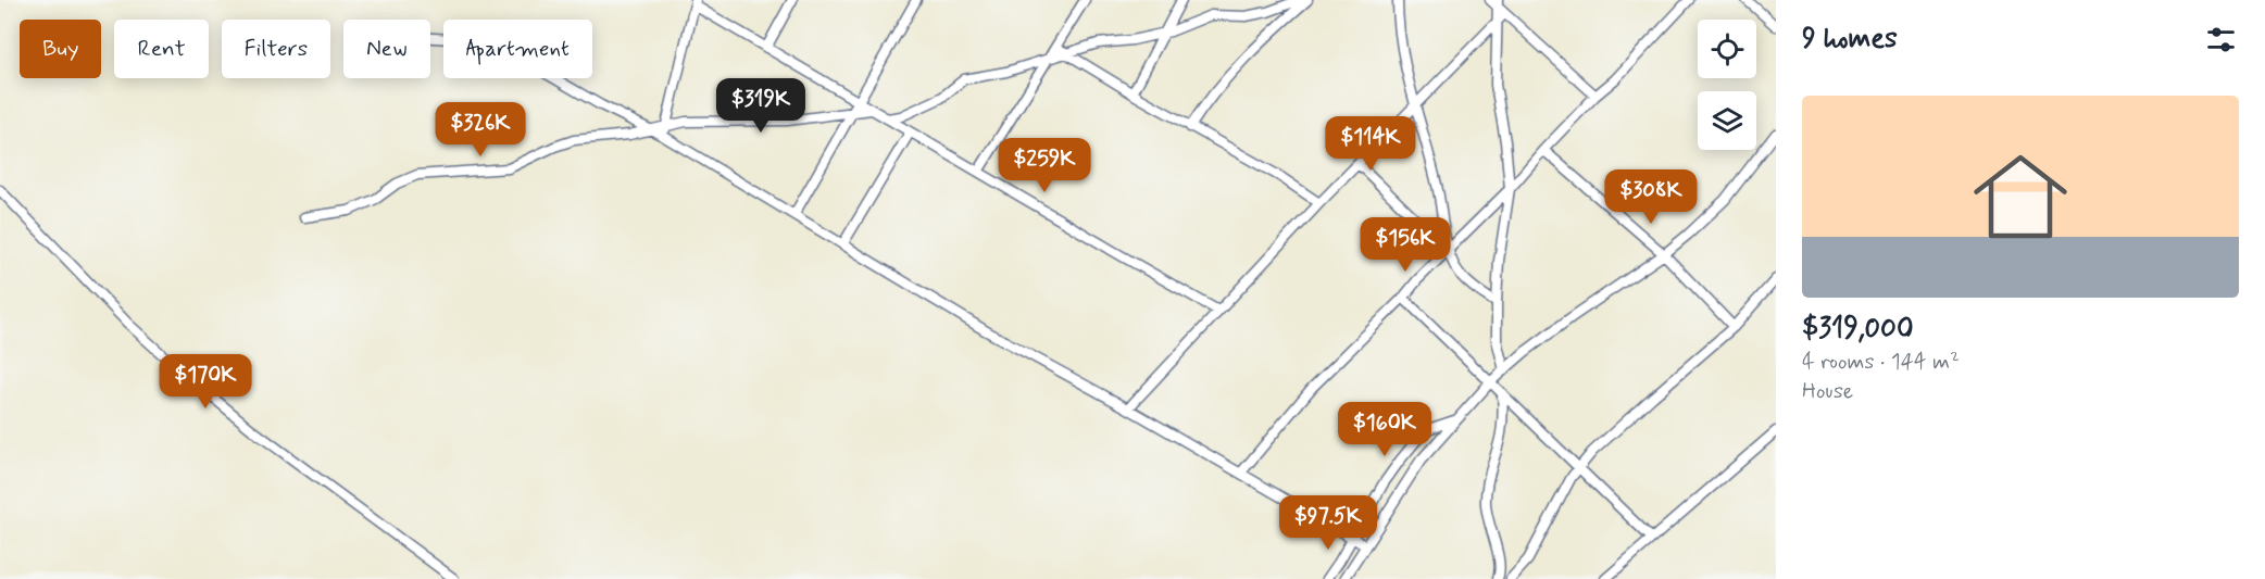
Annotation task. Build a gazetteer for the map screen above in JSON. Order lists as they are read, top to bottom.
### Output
{
  "page": {
    "heading": "9 homes",
    "chip": [
      "Buy",
      "Rent",
      "Filters",
      "New",
      "Apartment"
    ],
    "price": [
      "$319K",
      "$326K",
      "$114K",
      "$259K",
      "$308K",
      "$156K",
      "$170K",
      "$160K",
      "$97.5K"
    ],
    "list": [
      {
        "name": "$319,000",
        "note": "4 rooms · 144 m² · House"
      }
    ]
  }
}
